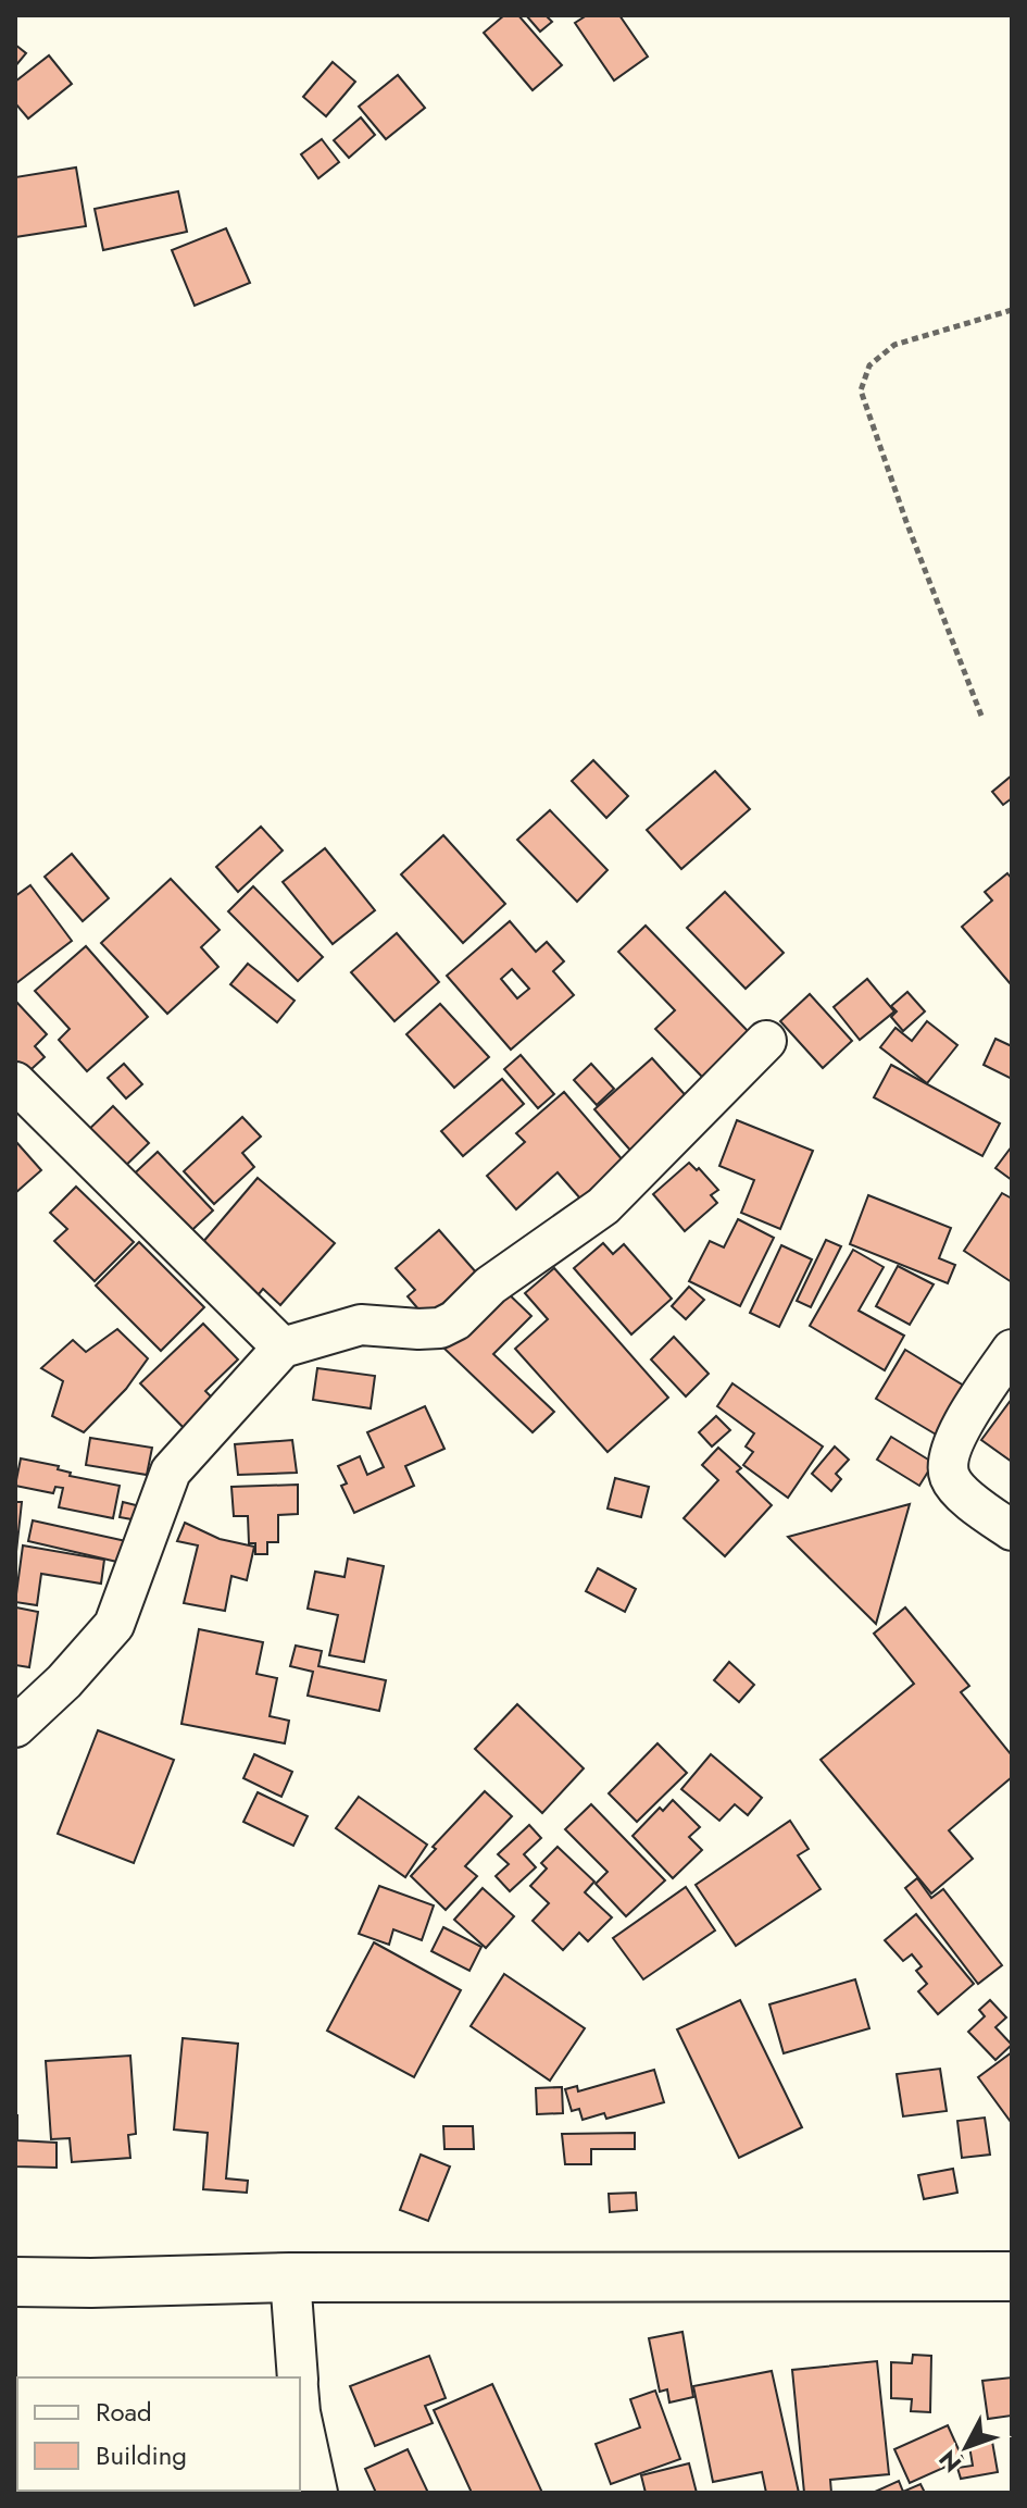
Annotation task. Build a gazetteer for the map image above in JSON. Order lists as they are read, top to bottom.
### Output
{
  "legend": ["Road", "Building"],
  "north": "bottom left"
}
